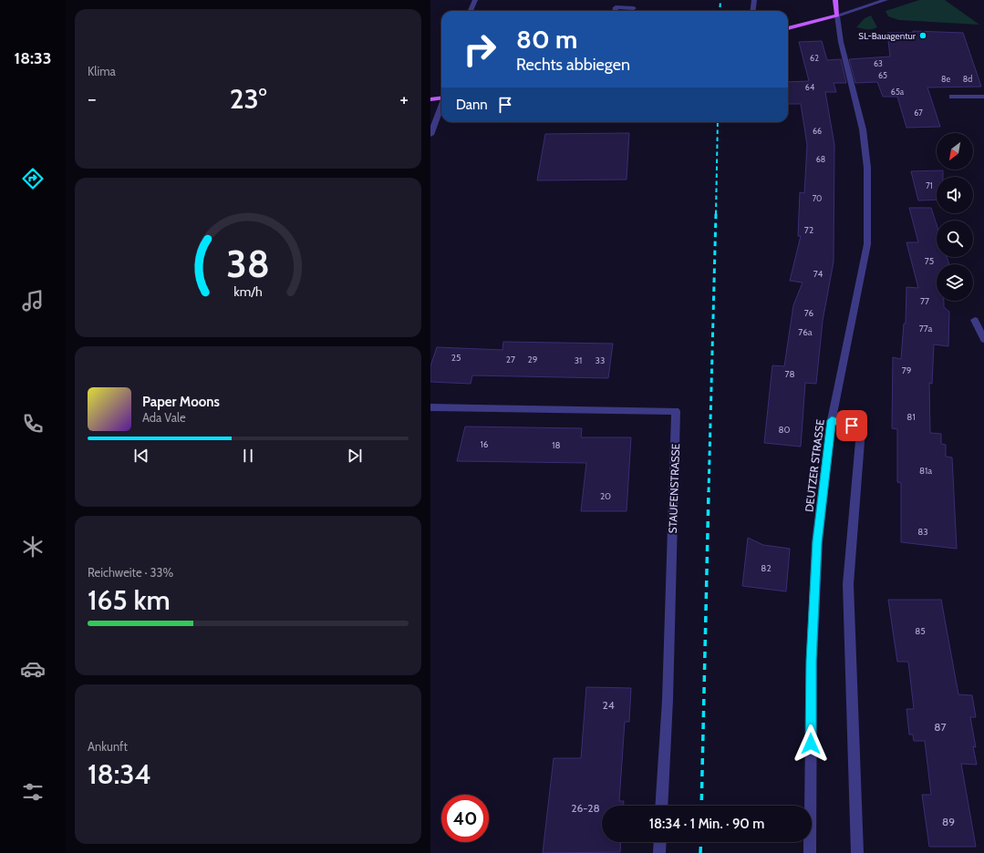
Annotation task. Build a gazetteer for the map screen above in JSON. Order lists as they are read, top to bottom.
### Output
{
  "streets": {
    "main road": ["DEUTZER STRASSE"],
    "street": ["STAUFENSTRASSE"]
  },
  "places": ["SL-Bauagentur"],
  "house_numbers": [
    "62",
    "63",
    "65",
    "8e",
    "8d",
    "64",
    "65a",
    "67",
    "66",
    "68",
    "71",
    "70",
    "72",
    "75",
    "74",
    "77",
    "76",
    "77a",
    "76a",
    "25",
    "27",
    "29",
    "31",
    "33",
    "79",
    "78",
    "81",
    "80",
    "16",
    "18",
    "81a",
    "20",
    "83",
    "82",
    "85",
    "24",
    "87",
    "26-28",
    "89"
  ],
  "north": "bottom left",
  "page": {
    "tabs": "18:33",
    "tile": [
      "Klima",
      ["Reichweite · 33%", "165 km"],
      ["Ankunft", "18:34"]
    ],
    "turn": ["80 m", "Rechts abbiegen"],
    "heat": ["−", "23°", "+"],
    "then": "Dann",
    "song": ["Paper Moons", "Ada Vale"],
    "limit": "40",
    "trip": "18:34 · 1 Min. · 90 m",
    "gauge": ["38", "km/h"]
  }
}
